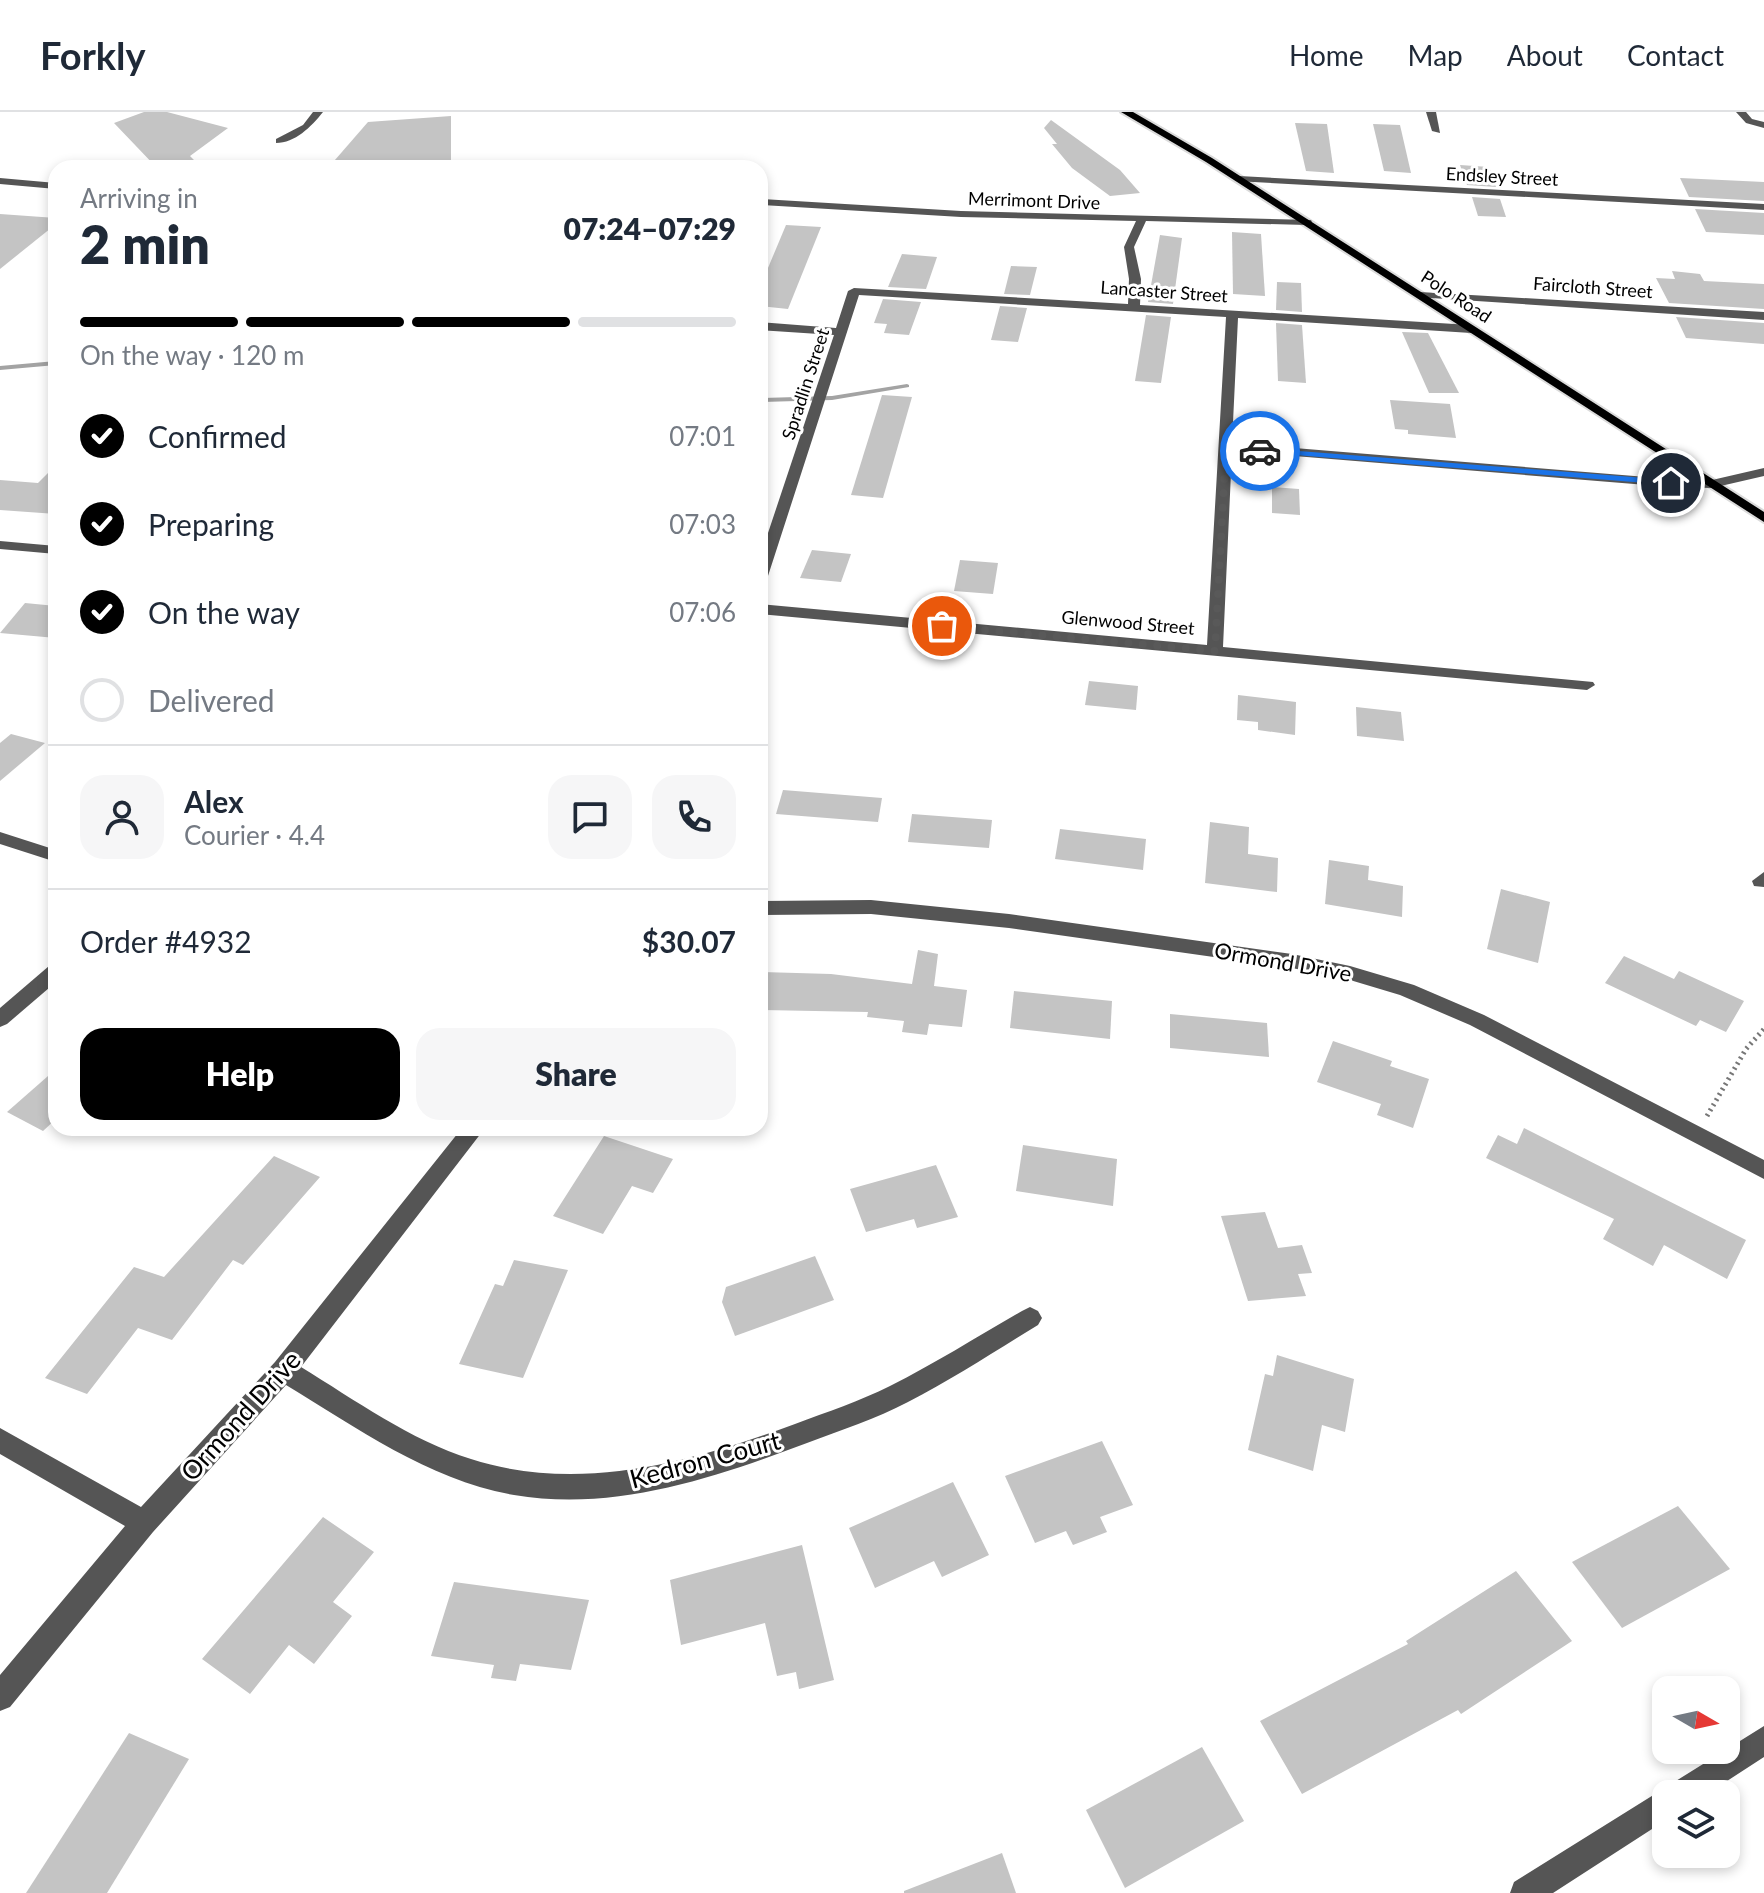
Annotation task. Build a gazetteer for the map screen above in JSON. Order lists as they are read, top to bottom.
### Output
{
  "streets": {
    "main road": ["Polo Road"],
    "street": [
      "Endsley Street",
      "Merrimont Drive",
      "Faircloth Street",
      "Lancaster Street",
      "Spradlin Street",
      "Glenwood Street",
      "Ormond Drive",
      "Kedron Court"
    ]
  },
  "crossings": [
    ["Endsley Street", "Polo Road"],
    ["Merrimont Drive", "Polo Road"],
    ["Faircloth Street", "Polo Road"],
    ["Lancaster Street", "Polo Road"],
    ["Lancaster Street", "Spradlin Street"],
    ["Ormond Drive", "Kedron Court"]
  ],
  "north": "right",
  "page": {
    "header": "Forkly",
    "nav": [
      "Home",
      "Map",
      "About",
      "Contact"
    ],
    "heading": ["2 min", "Arriving in", "07:24–07:29"],
    "panel": [
      "Alex",
      "Courier · 4.4",
      "Order #4932",
      "$30.07"
    ],
    "bar": "On the way · 120 m",
    "list": [
      ["Confirmed", "07:01"],
      ["Preparing", "07:03"],
      ["On the way", "07:06"],
      "Delivered"
    ],
    "buttons": ["Help", "Share"]
  }
}
